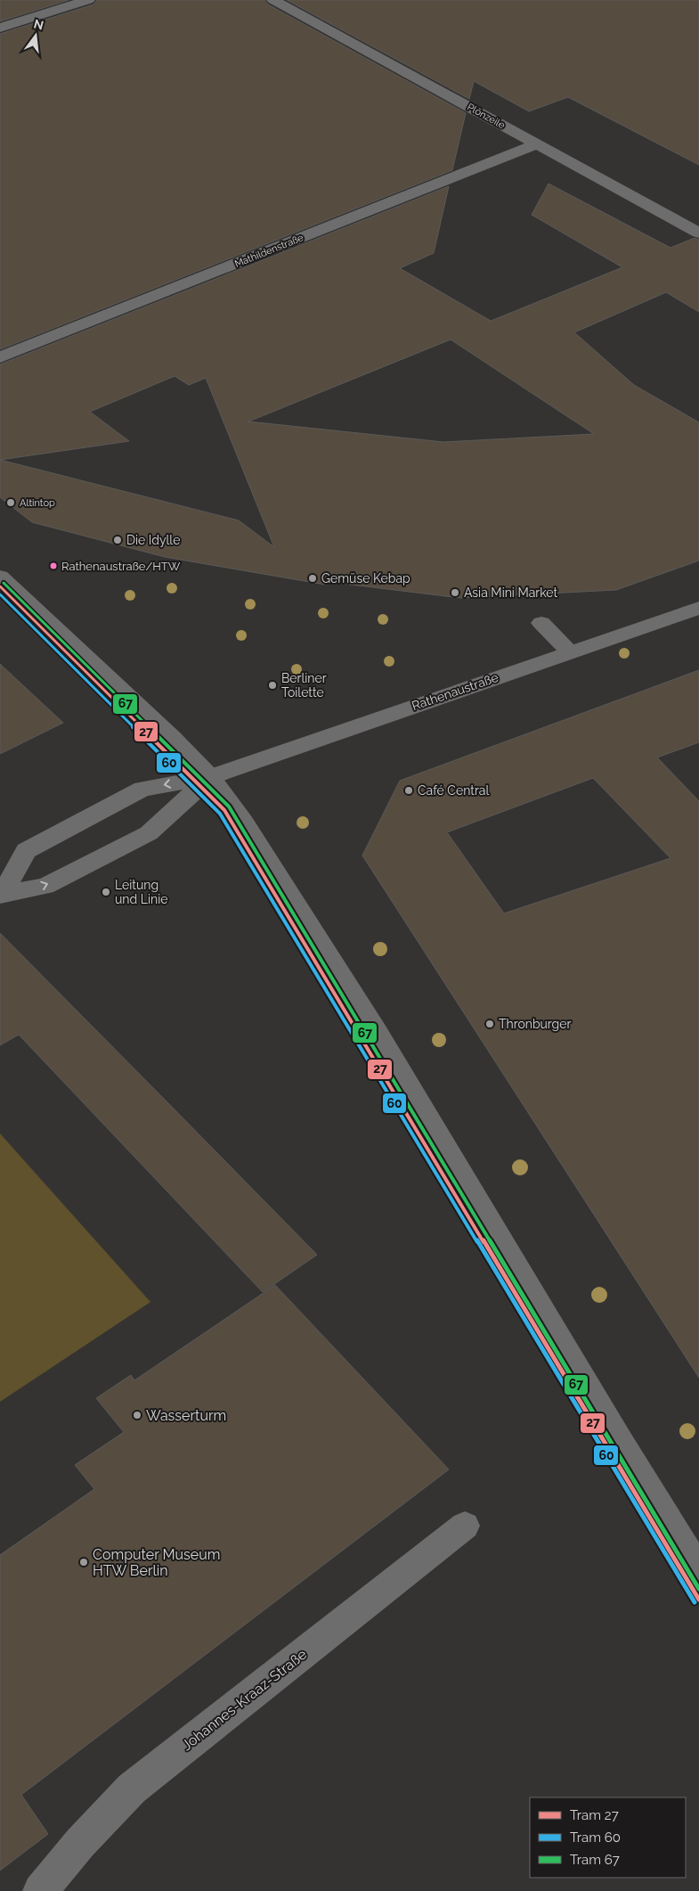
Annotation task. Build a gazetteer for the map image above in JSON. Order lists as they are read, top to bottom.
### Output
{
  "streets": {
    "street": [
      "Plönzeile",
      "Mathildenstraße",
      "Rathenaustraße",
      "Johannes-Kraaz-Straße"
    ]
  },
  "crossings": [
    ["Plönzeile", "Mathildenstraße"]
  ],
  "places": [
    "Altintop",
    "Die Idylle",
    "Rathenaustraße/HTW",
    "Gemüse Kebap",
    "Asia Mini Market",
    "Berliner Toilette",
    "Café Central",
    "Leitung und Linie",
    "Thronburger",
    "Wasserturm",
    "Computer Museum HTW Berlin"
  ],
  "lines": ["tram line 67", "tram line 27", "tram line 60"],
  "legend": ["Tram 27", "Tram 60", "Tram 67"],
  "north": "top"
}
